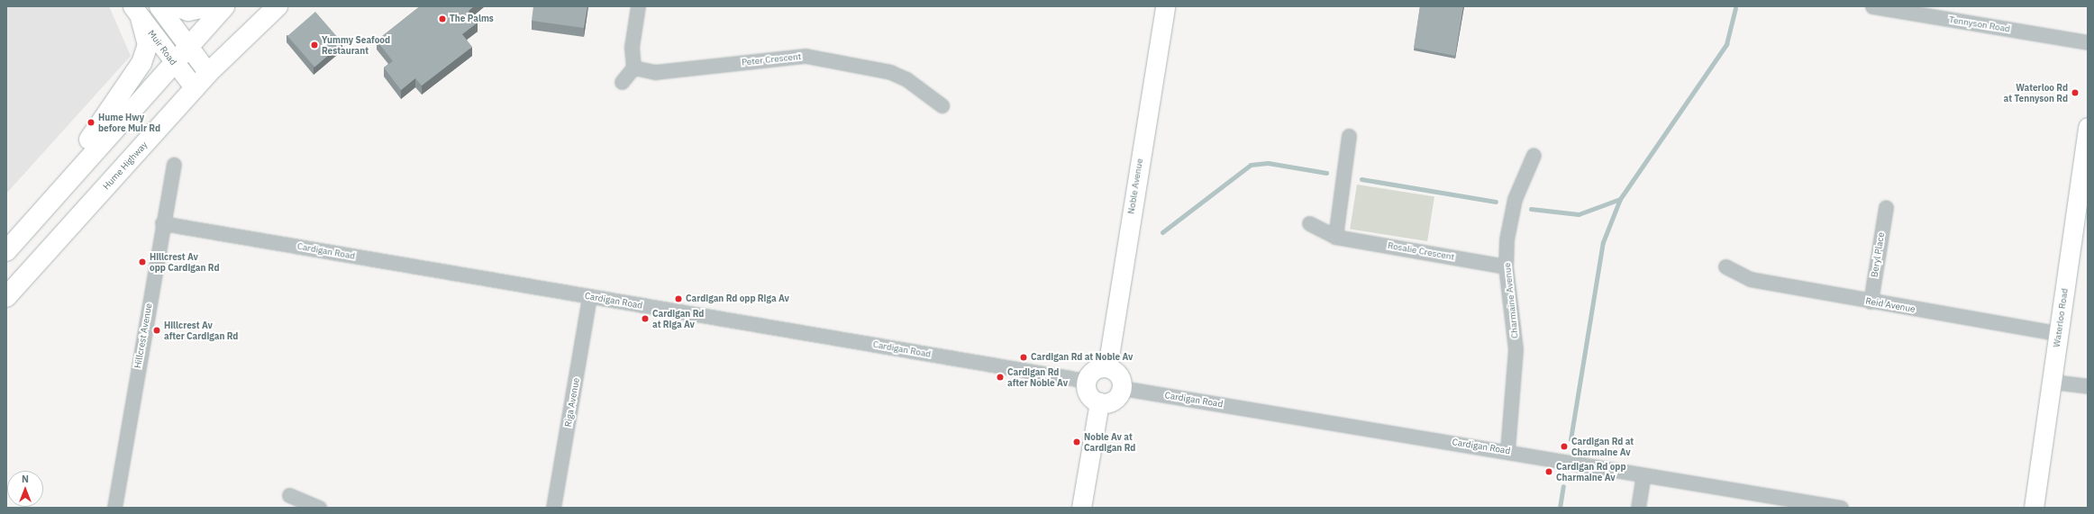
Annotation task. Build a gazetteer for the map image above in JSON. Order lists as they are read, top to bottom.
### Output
{
  "streets": {
    "highway": ["Hume Highway"],
    "street": [
      "Tennyson Road",
      "Muir Road",
      "Peter Crescent",
      "Noble Avenue",
      "Cardigan Road",
      "Rosalie Crescent",
      "Beryl Place",
      "Charmaine Avenue",
      "Reid Avenue",
      "Waterloo Road",
      "Hillcrest Avenue",
      "Riga Avenue"
    ]
  },
  "crossings": [
    ["Muir Road", "Hume Highway"],
    ["Noble Avenue", "Cardigan Road"],
    ["Cardigan Road", "Charmaine Avenue"],
    ["Cardigan Road", "Hillcrest Avenue"],
    ["Cardigan Road", "Riga Avenue"],
    ["Rosalie Crescent", "Charmaine Avenue"],
    ["Beryl Place", "Reid Avenue"],
    ["Reid Avenue", "Waterloo Road"]
  ],
  "places": [
    "The Palms",
    "Yummy Seafood Restaurant",
    "Waterloo Rd at Tennyson Rd",
    "Hume Hwy before Muir Rd",
    "Hillcrest Av opp Cardigan Rd",
    "Cardigan Rd opp Riga Av",
    "Cardigan Rd at Riga Av",
    "Hillcrest Av after Cardigan Rd",
    "Cardigan Rd at Noble Av",
    "Cardigan Rd after Noble Av",
    "Noble Av at Cardigan Rd",
    "Cardigan Rd at Charmaine Av",
    "Cardigan Rd opp Charmaine Av"
  ],
  "north": "top"
}
